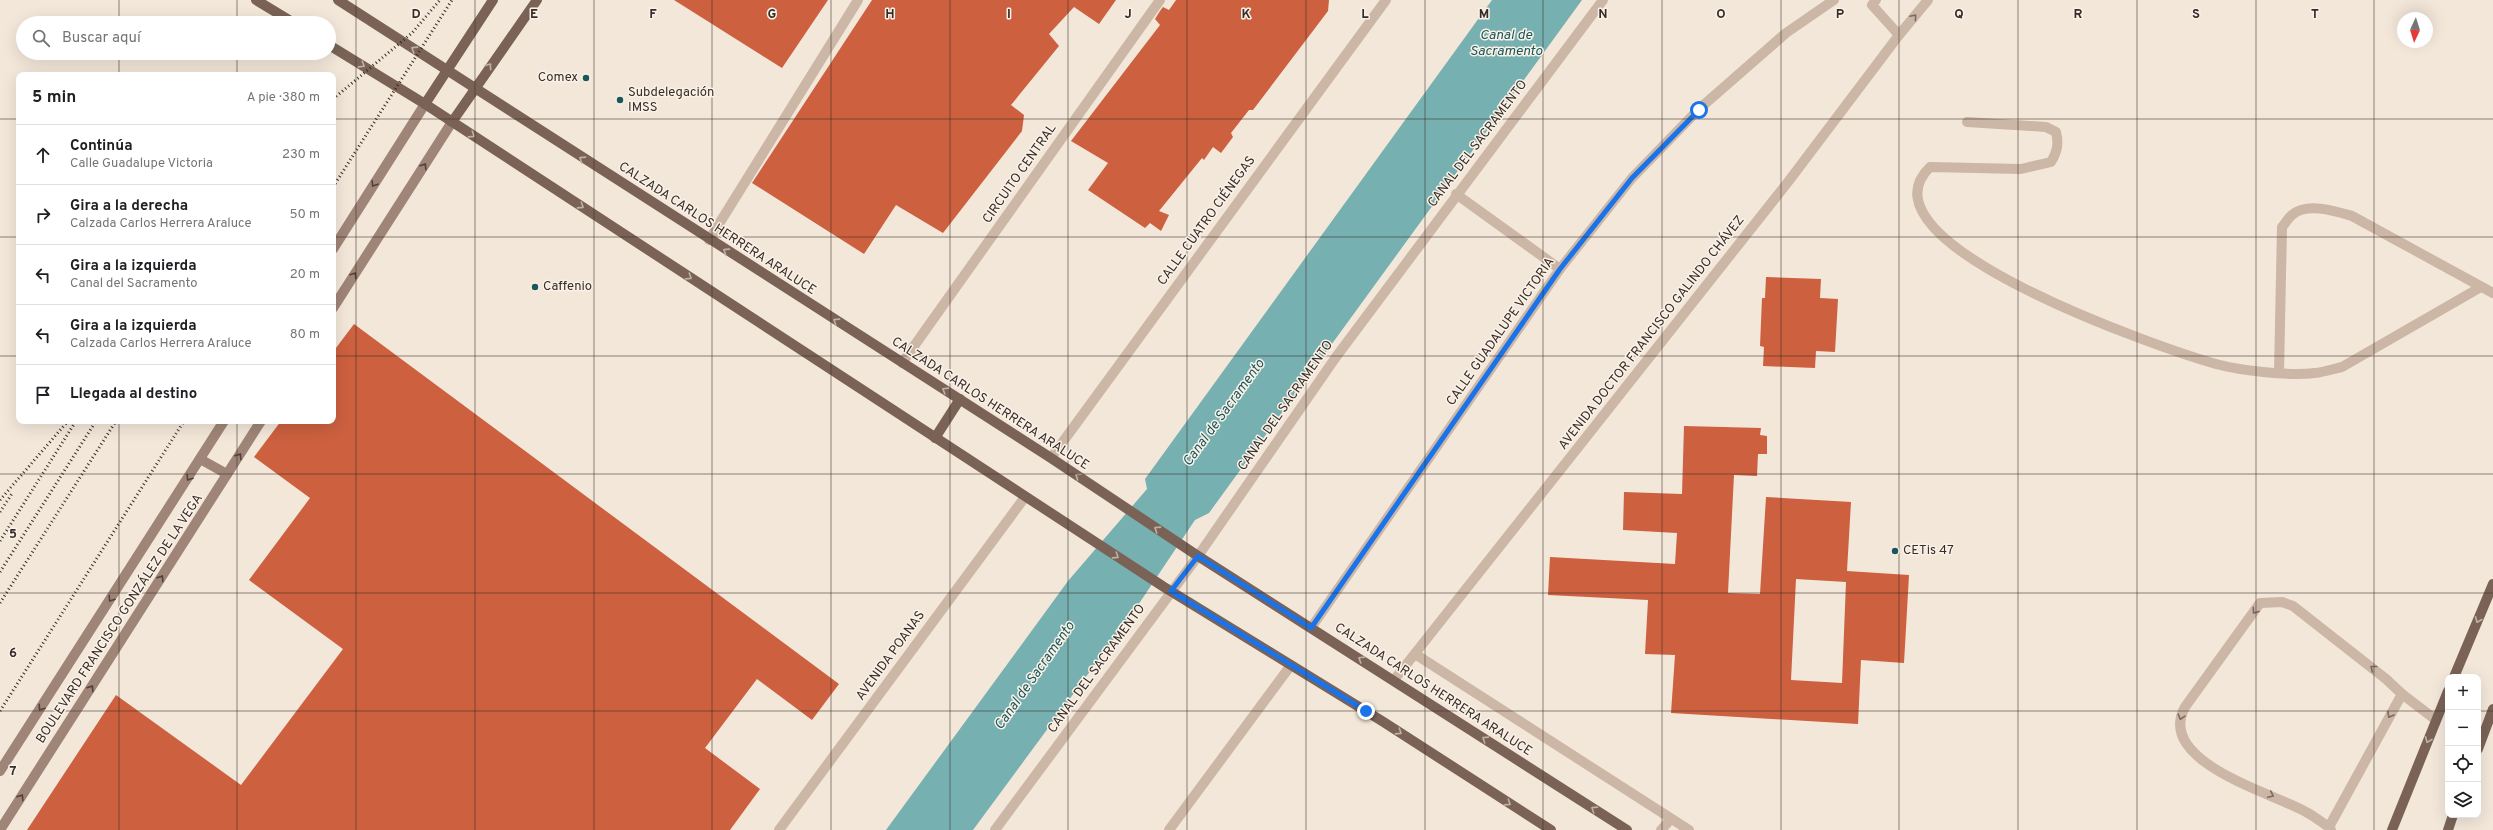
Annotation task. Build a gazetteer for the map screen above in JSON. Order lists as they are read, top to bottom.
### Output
{
  "streets": {
    "main road": ["CALZADA CARLOS HERRERA ARALUCE", "BOULEVARD FRANCISCO GONZÁLEZ DE LA VEGA"],
    "street": [
      "CANAL DEL SACRAMENTO",
      "CIRCUITO CENTRAL",
      "CALLE CUATRO CIÉNEGAS",
      "CALLE GUADALUPE VICTORIA",
      "AVENIDA DOCTOR FRANCISCO GALINDO CHÁVEZ",
      "AVENIDA POANAS"
    ]
  },
  "crossings": [
    ["CANAL DEL SACRAMENTO", "CALZADA CARLOS HERRERA ARALUCE"],
    ["CIRCUITO CENTRAL", "CALZADA CARLOS HERRERA ARALUCE"],
    ["CALLE CUATRO CIÉNEGAS", "CALZADA CARLOS HERRERA ARALUCE"],
    ["CALZADA CARLOS HERRERA ARALUCE", "CALLE GUADALUPE VICTORIA"],
    ["CALZADA CARLOS HERRERA ARALUCE", "AVENIDA DOCTOR FRANCISCO GALINDO CHÁVEZ"]
  ],
  "water": ["Canal de Sacramento"],
  "places": [
    "Comex",
    "Subdelegación IMSS",
    "Caffenio",
    "CETis 47"
  ],
  "north": "bottom",
  "page": {
    "search": "Buscar aquí",
    "heading": ["5 min", "A pie · 380 m"],
    "list": [
      ["Continúa", "Calle Guadalupe Victoria", "230 m"],
      ["Gira a la derecha", "Calzada Carlos Herrera Araluce", "50 m"],
      ["Gira a la izquierda", "Canal del Sacramento", "20 m"],
      ["Gira a la izquierda", "Calzada Carlos Herrera Araluce", "80 m"],
      "Llegada al destino"
    ],
    "map_buttons": ["+", "−"]
  },
  "grid": {
    "columns": [
      "D",
      "E",
      "F",
      "G",
      "H",
      "I",
      "J",
      "K",
      "L",
      "M",
      "N",
      "O",
      "P",
      "Q",
      "R",
      "S",
      "T"
    ],
    "rows": ["5", "6", "7"]
  }
}
